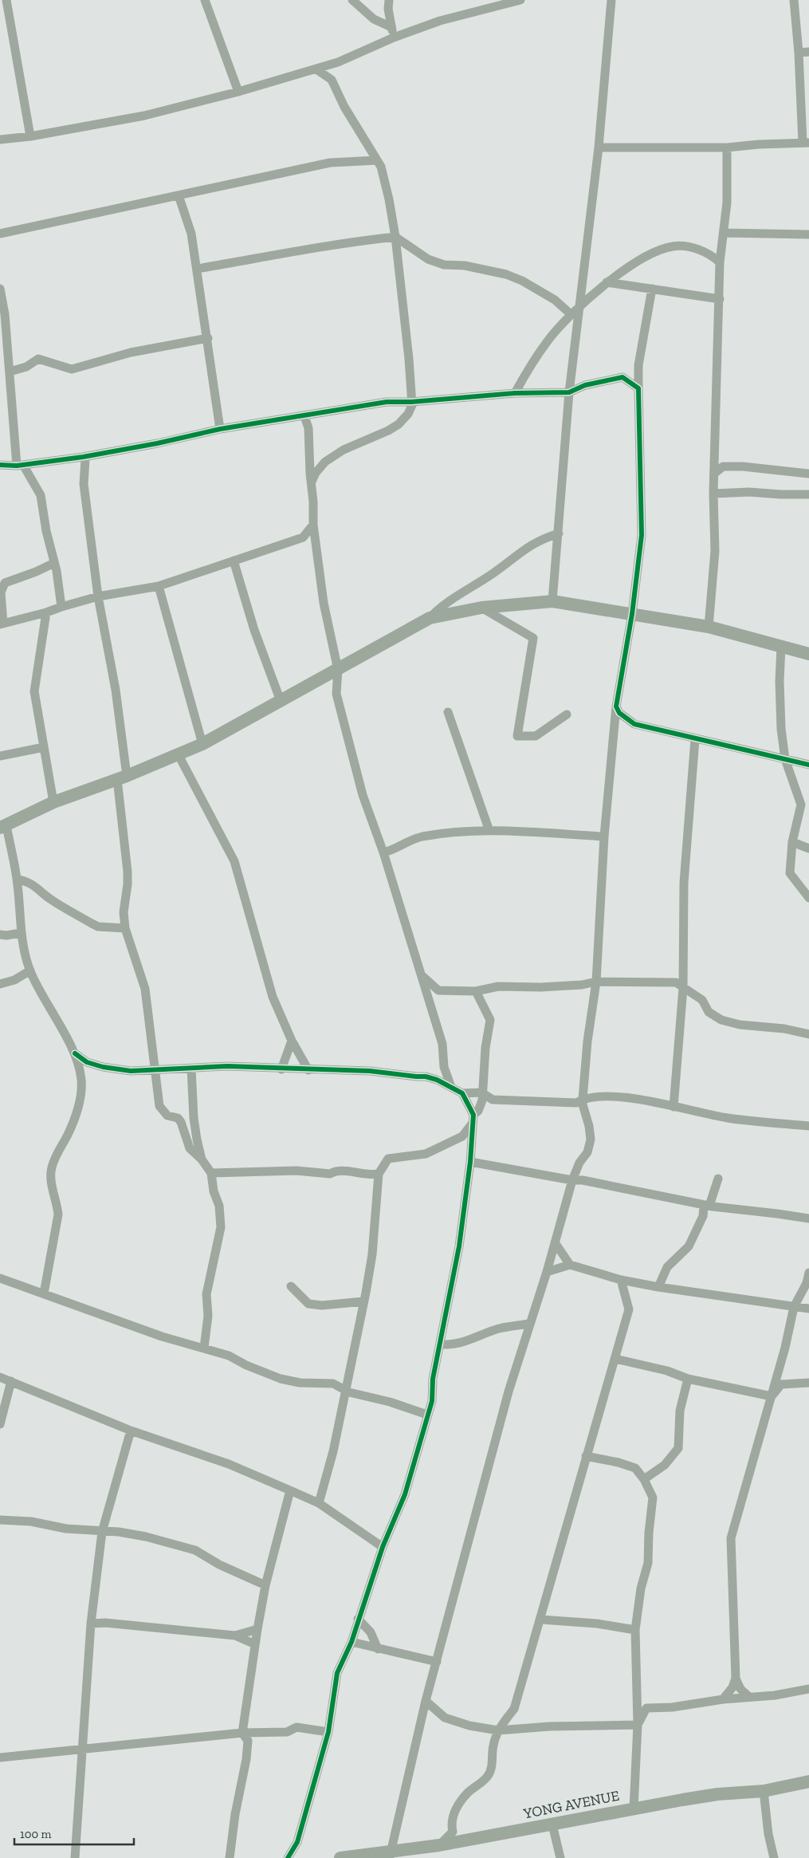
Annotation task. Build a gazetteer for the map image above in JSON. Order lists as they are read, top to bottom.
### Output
{
  "streets": {
    "street": ["YONG AVENUE"]
  },
  "scale_bar": "100 m"
}
